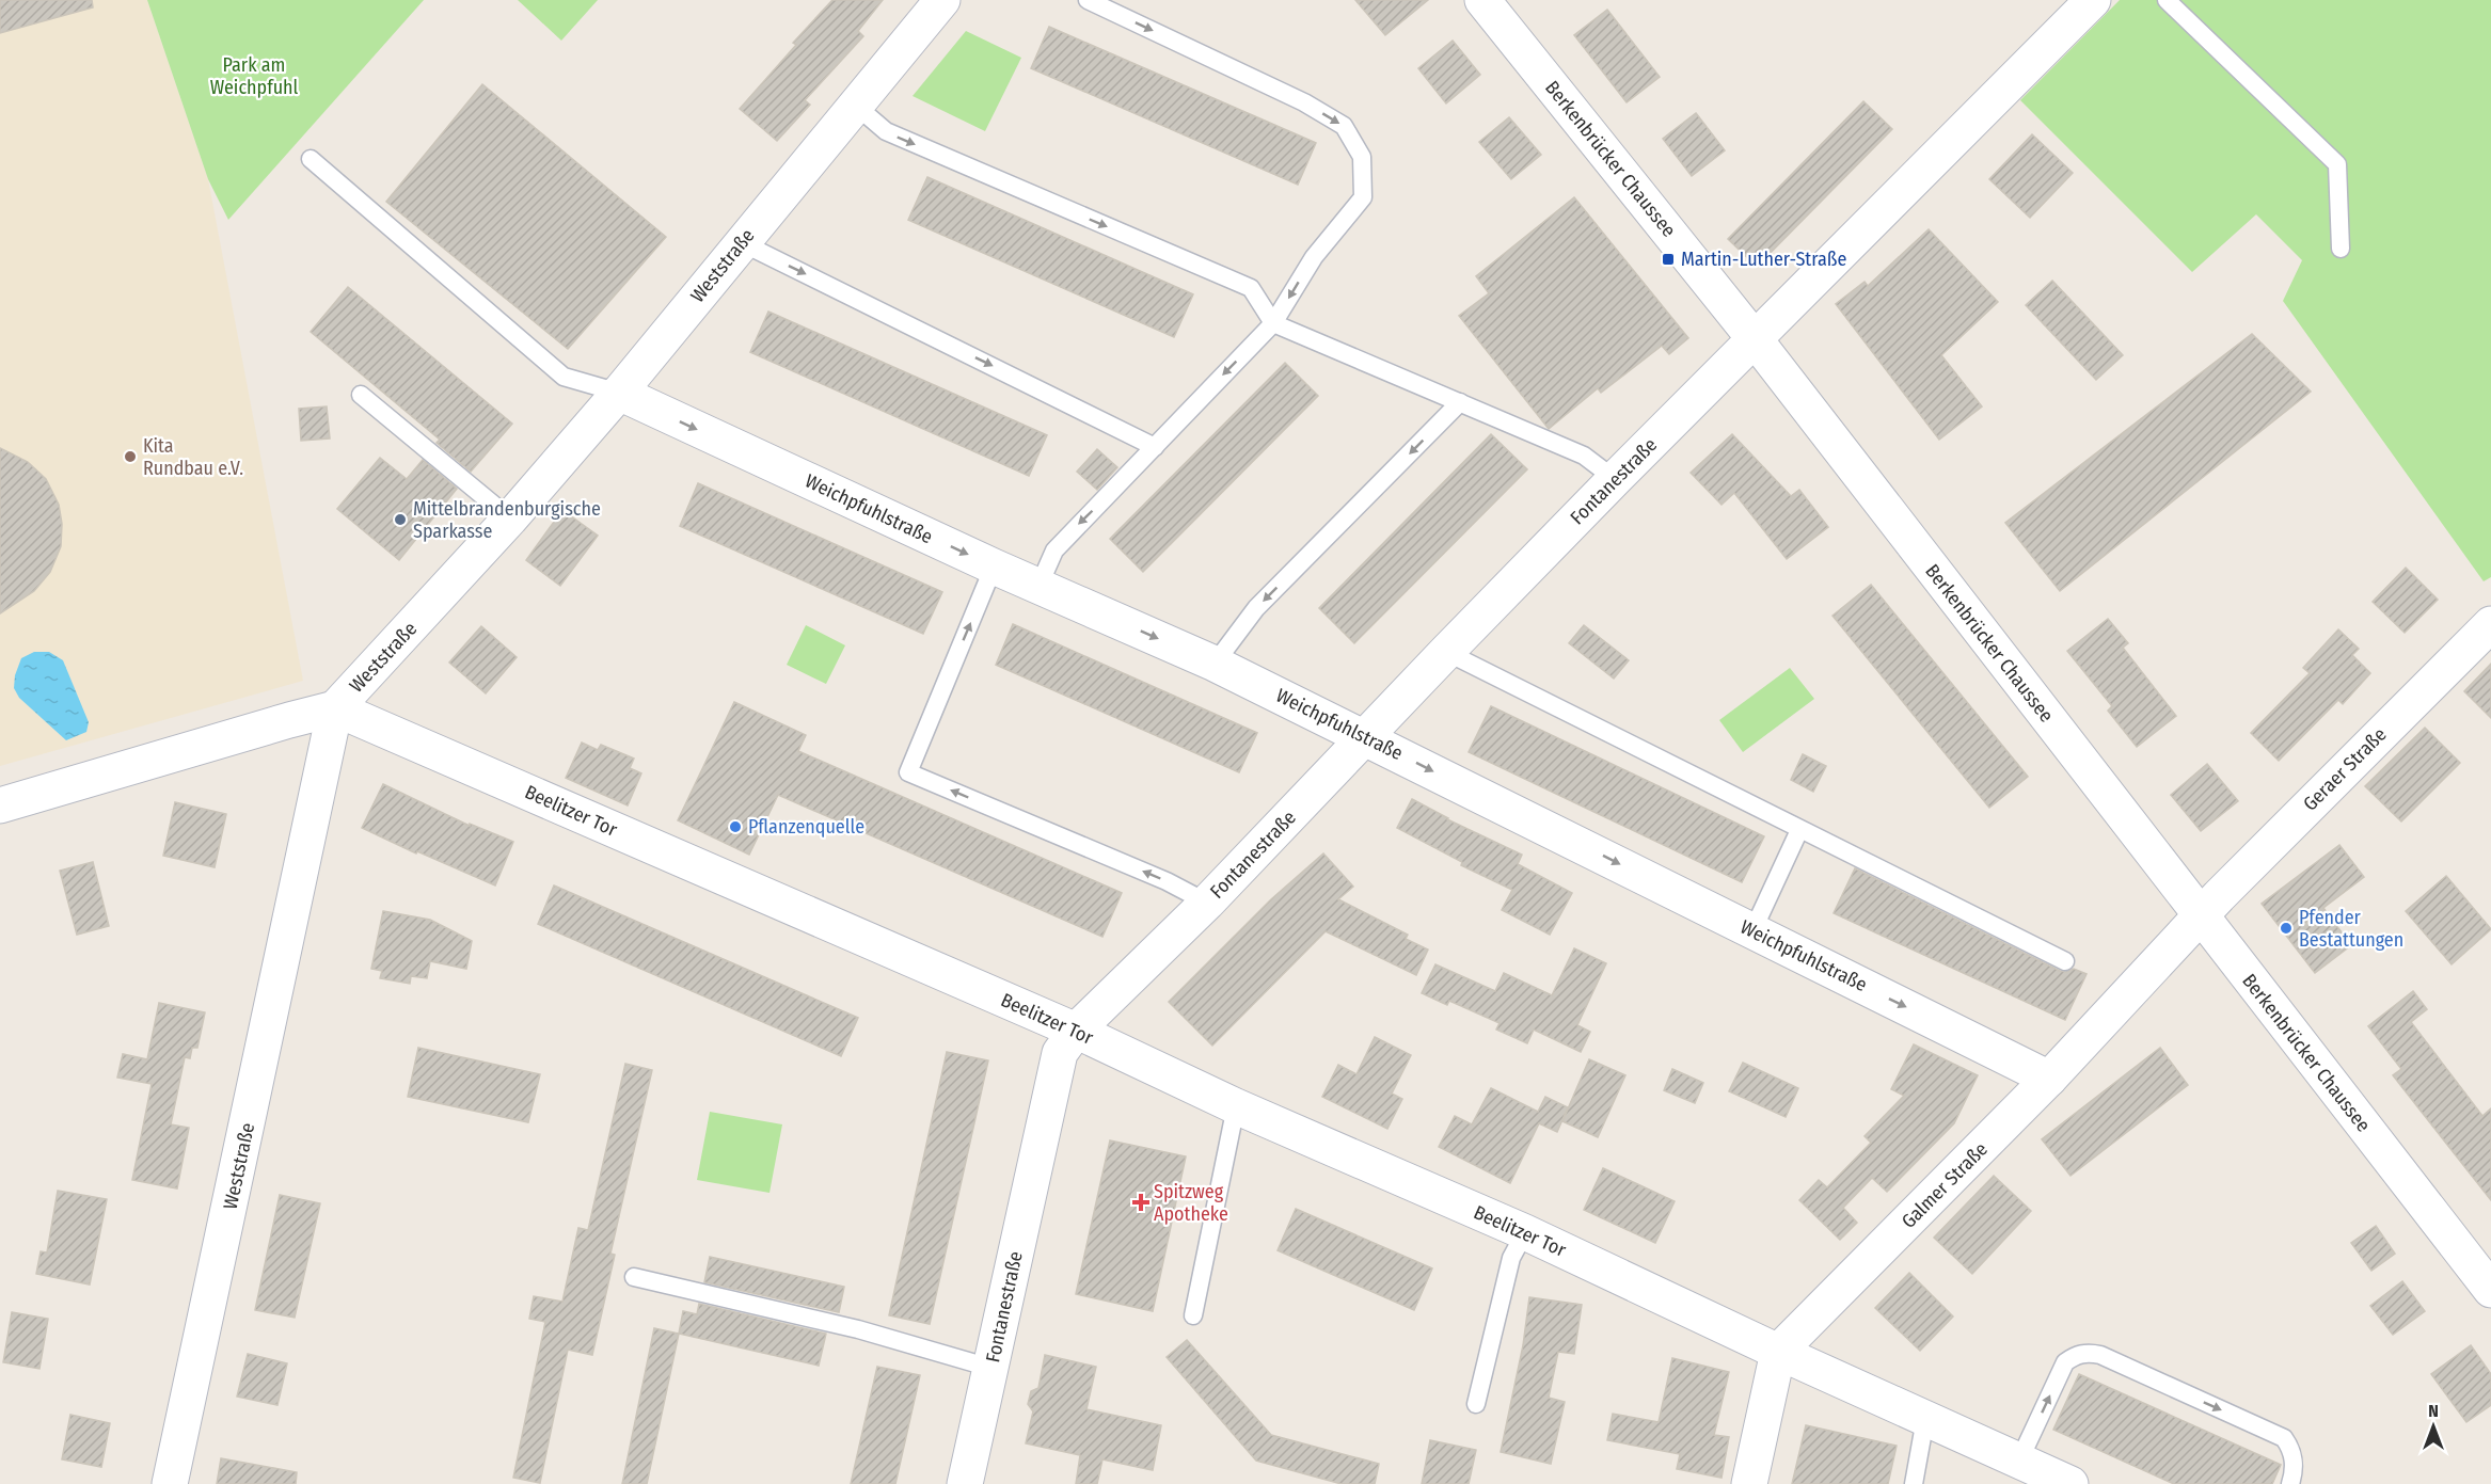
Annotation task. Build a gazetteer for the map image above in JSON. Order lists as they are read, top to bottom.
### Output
{
  "streets": {
    "street": [
      "Berkenbrücker Chaussee",
      "Weststraße",
      "Fontanestraße",
      "Weichpfuhlstraße",
      "Geraer Straße",
      "Beelitzer Tor",
      "Galmer Straße"
    ]
  },
  "crossings": [
    ["Berkenbrücker Chaussee", "Fontanestraße"],
    ["Berkenbrücker Chaussee", "Geraer Straße"],
    ["Berkenbrücker Chaussee", "Galmer Straße"],
    ["Weststraße", "Weichpfuhlstraße"],
    ["Weststraße", "Beelitzer Tor"],
    ["Fontanestraße", "Weichpfuhlstraße"],
    ["Fontanestraße", "Beelitzer Tor"],
    ["Weichpfuhlstraße", "Galmer Straße"],
    ["Geraer Straße", "Galmer Straße"],
    ["Beelitzer Tor", "Galmer Straße"]
  ],
  "one_way": ["Weichpfuhlstraße"],
  "parks": ["Park am Weichpfuhl"],
  "places": {
    "transit": ["Martin-Luther-Straße"],
    "other": [
      "Kita Rundbau e.V.",
      "Mittelbrandenburgische Sparkasse",
      "Pflanzenquelle",
      "Pfender Bestattungen"
    ],
    "health": ["Spitzweg Apotheke"]
  },
  "north": "top"
}
